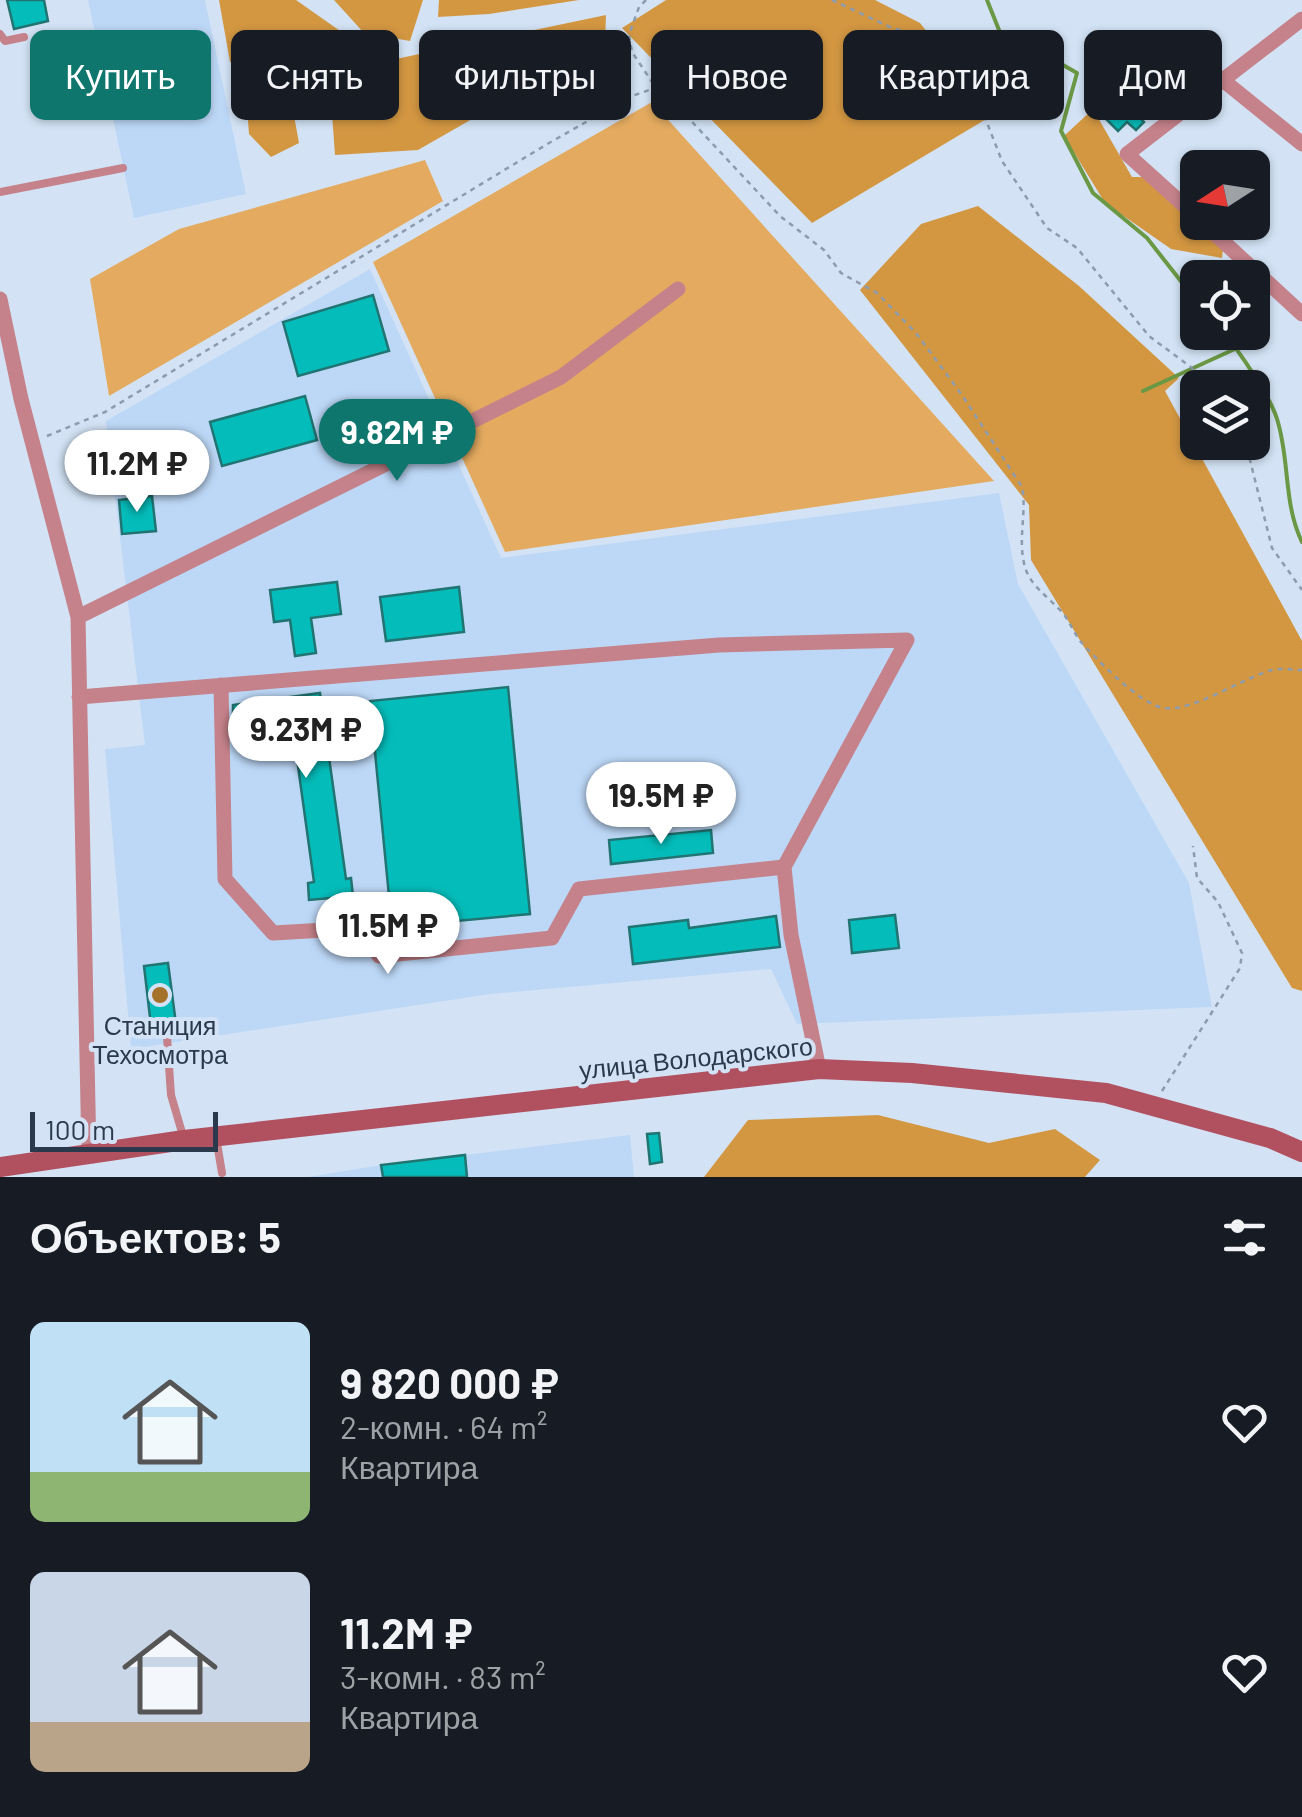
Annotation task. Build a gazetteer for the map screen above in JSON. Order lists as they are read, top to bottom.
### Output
{
  "streets": {
    "main road": ["улица Володарского"]
  },
  "places": ["Станиция Техосмотра"],
  "scale_bar": "100 m",
  "north": "left",
  "page": {
    "chip": [
      "Купить",
      "Снять",
      "Фильтры",
      "Новое",
      "Квартира",
      "Дом"
    ],
    "price": [
      "9.82M ₽",
      "11.2M ₽",
      "9.23M ₽",
      "19.5M ₽",
      "11.5M ₽"
    ],
    "scale": "100 m",
    "heading": "Объектов: 5",
    "list": [
      {
        "name": "9 820 000 ₽",
        "note": "2-комн. · 64 m² · Квартира"
      },
      {
        "name": "11.2M ₽",
        "note": "3-комн. · 83 m² · Квартира"
      }
    ]
  }
}
